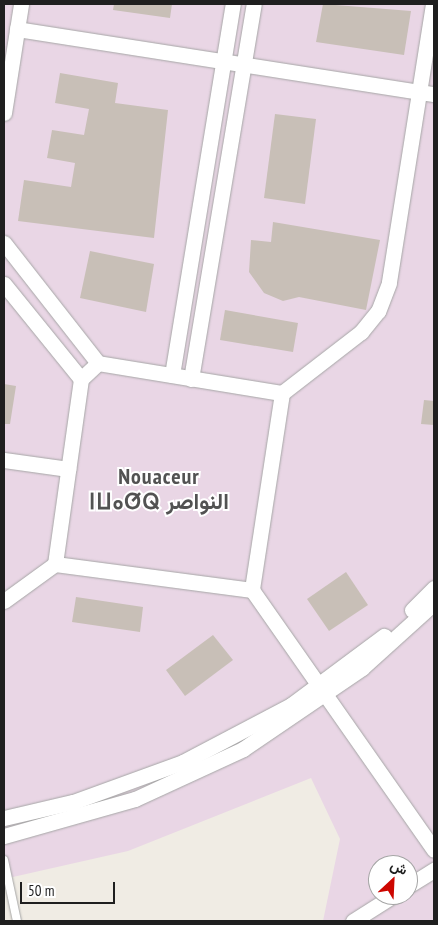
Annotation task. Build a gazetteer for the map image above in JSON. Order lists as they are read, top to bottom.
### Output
{
  "districts": ["Nouaceur ⵏⵡⴰⵚⵕ النواصر"],
  "scale_bar": "50 m",
  "north": "top right"
}
